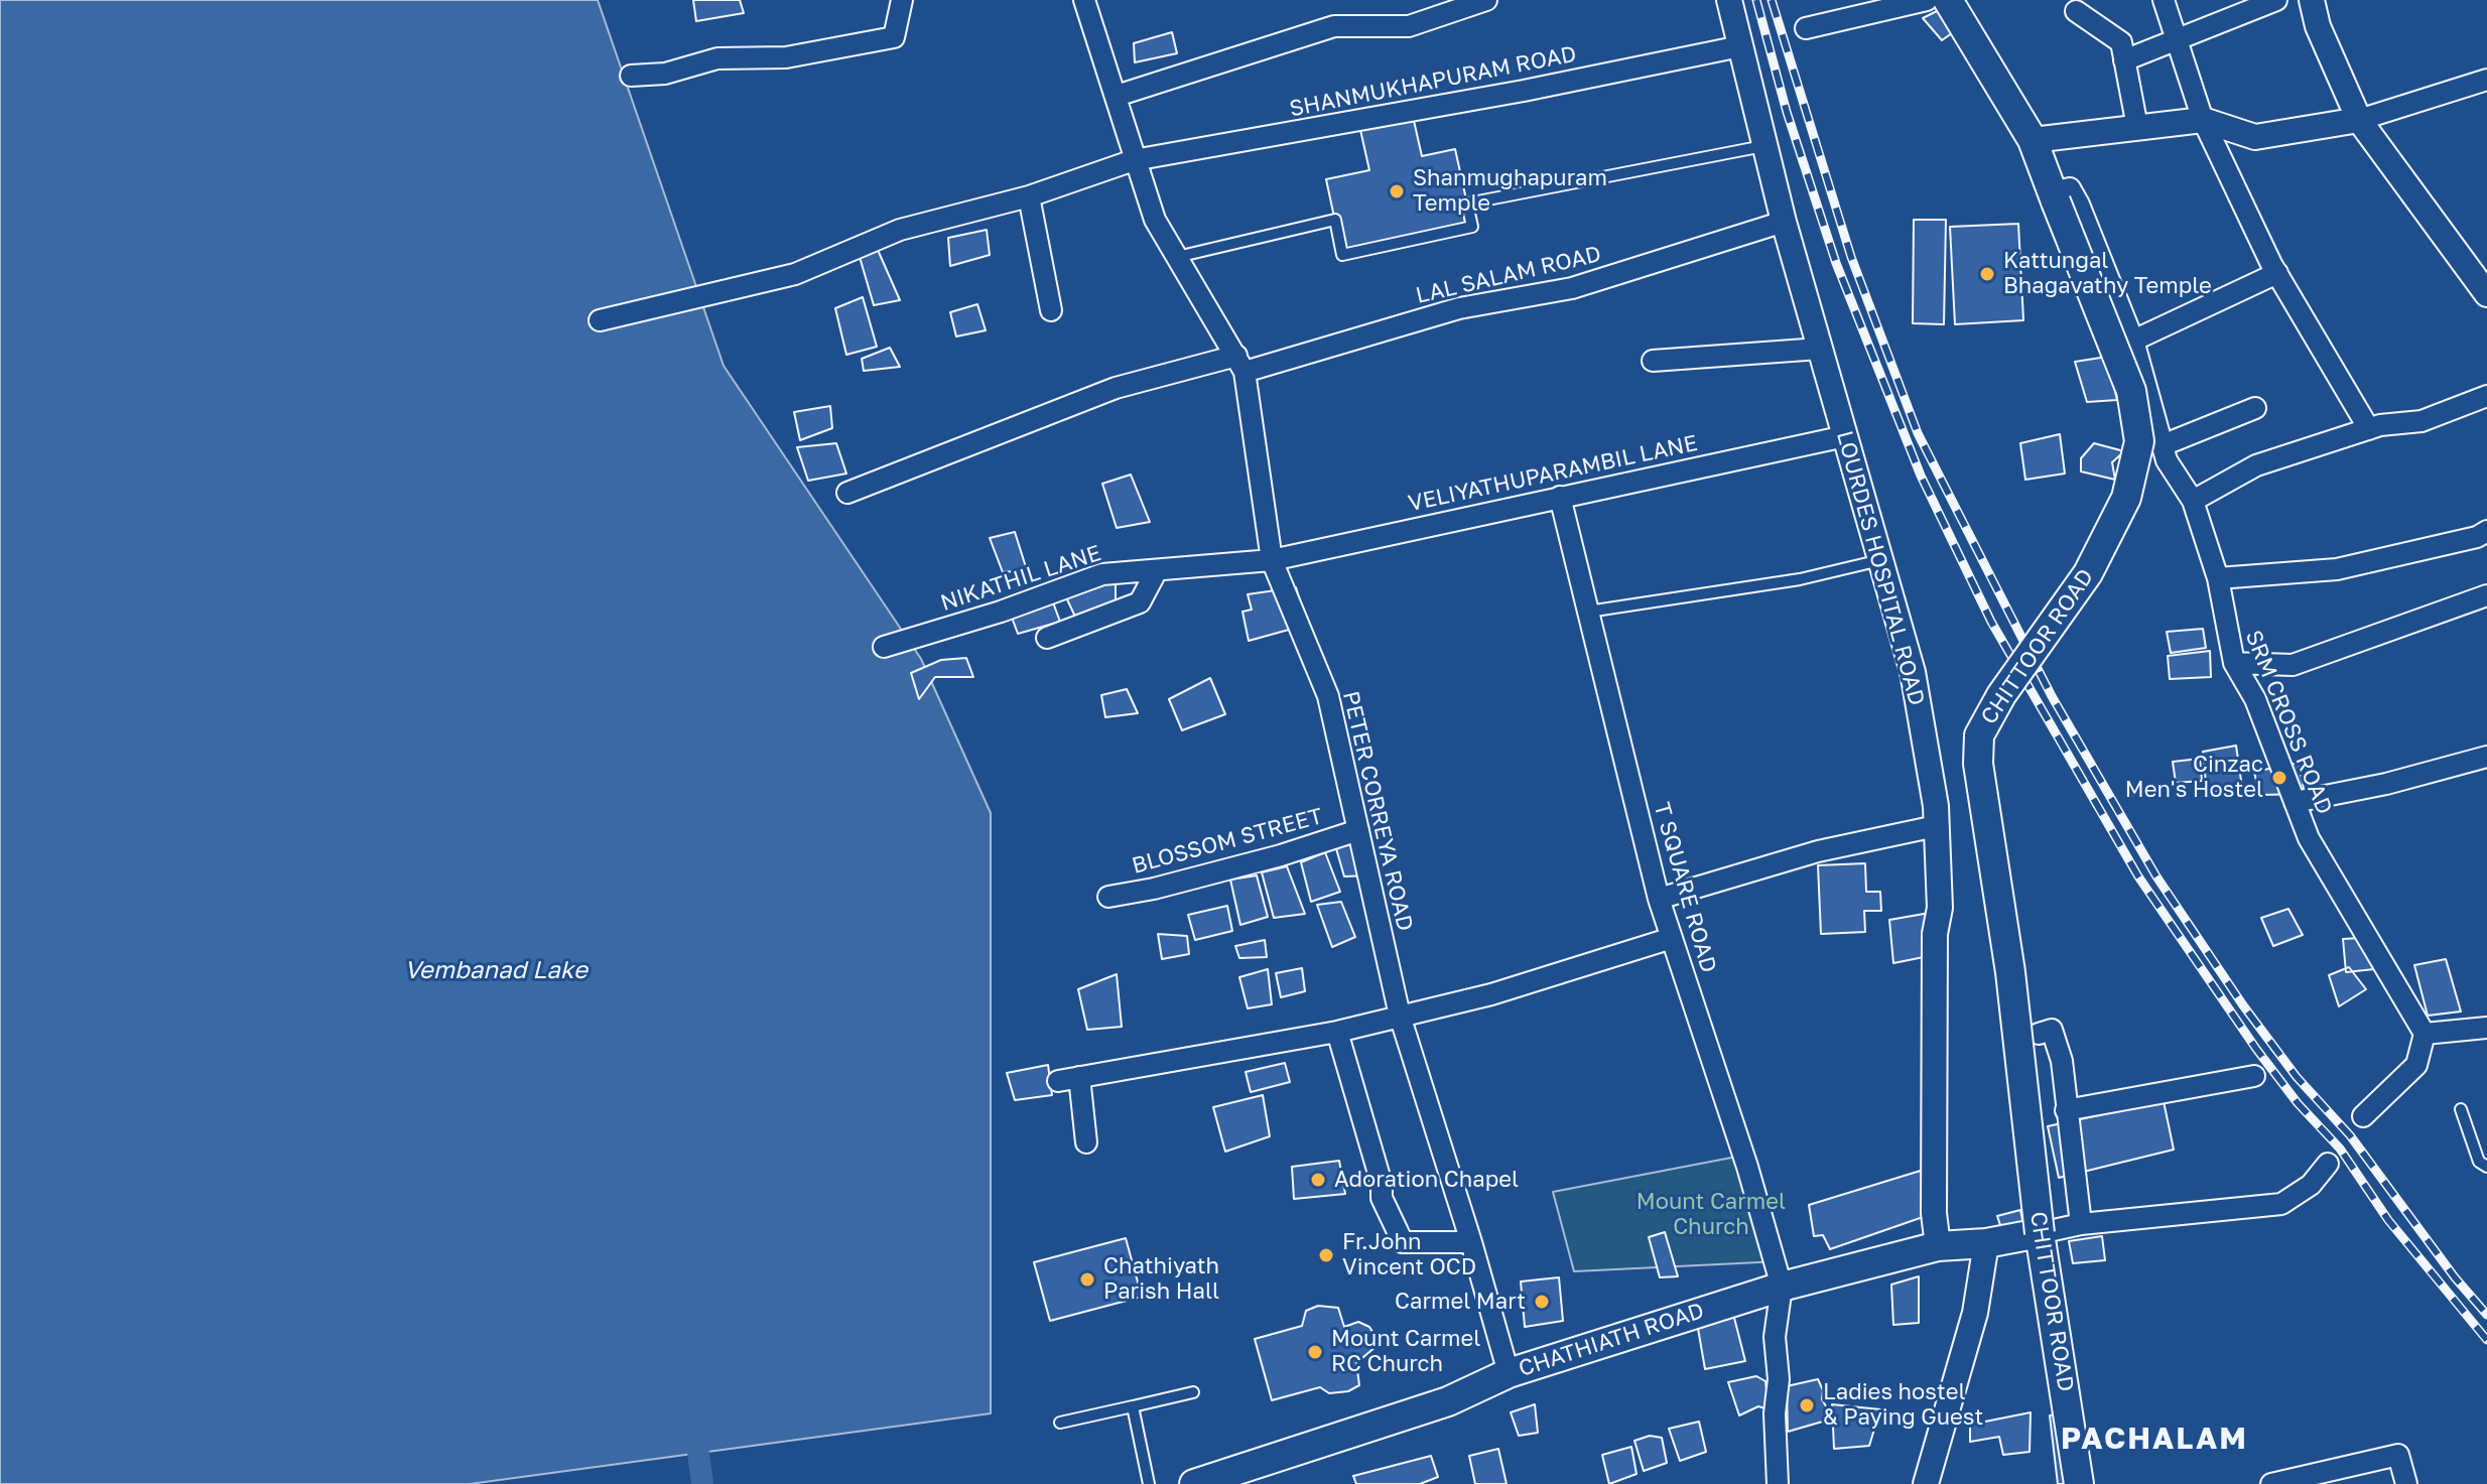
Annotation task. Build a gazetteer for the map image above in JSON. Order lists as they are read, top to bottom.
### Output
{
  "streets": {
    "main road": ["CHITTOOR ROAD", "CHATHIATH ROAD"],
    "street": [
      "SHANMUKHAPURAM ROAD",
      "LAL SALAM ROAD",
      "VELIYATHUPARAMBIL LANE",
      "LOURDES HOSPITAL ROAD",
      "NIKATHIL LANE",
      "SRM CROSS ROAD",
      "PETER CORREYA ROAD",
      "BLOSSOM STREET",
      "T SQUARE ROAD"
    ]
  },
  "crossings": [
    ["SHANMUKHAPURAM ROAD", "LOURDES HOSPITAL ROAD"],
    ["SHANMUKHAPURAM ROAD", "PETER CORREYA ROAD"],
    ["LAL SALAM ROAD", "LOURDES HOSPITAL ROAD"],
    ["LAL SALAM ROAD", "PETER CORREYA ROAD"],
    ["VELIYATHUPARAMBIL LANE", "LOURDES HOSPITAL ROAD"],
    ["VELIYATHUPARAMBIL LANE", "NIKATHIL LANE"],
    ["VELIYATHUPARAMBIL LANE", "PETER CORREYA ROAD"],
    ["VELIYATHUPARAMBIL LANE", "T SQUARE ROAD"],
    ["LOURDES HOSPITAL ROAD", "CHATHIATH ROAD"],
    ["NIKATHIL LANE", "PETER CORREYA ROAD"],
    ["CHITTOOR ROAD", "SRM CROSS ROAD"],
    ["CHITTOOR ROAD", "CHATHIATH ROAD"],
    ["PETER CORREYA ROAD", "BLOSSOM STREET"],
    ["PETER CORREYA ROAD", "CHATHIATH ROAD"],
    ["T SQUARE ROAD", "CHATHIATH ROAD"]
  ],
  "districts": ["PACHALAM"],
  "water": ["Vembanad Lake"],
  "parks": ["Mount Carmel Church"],
  "places": [
    "Shanmughapuram Temple",
    "Kattungal Bhagavathy Temple",
    "Cinzac Men's Hostel",
    "Adoration Chapel",
    "Fr.John Vincent OCD",
    "Chathiyath Parish Hall",
    "Carmel Mart",
    "Mount Carmel RC Church",
    "Ladies hostel & Paying Guest"
  ]
}
